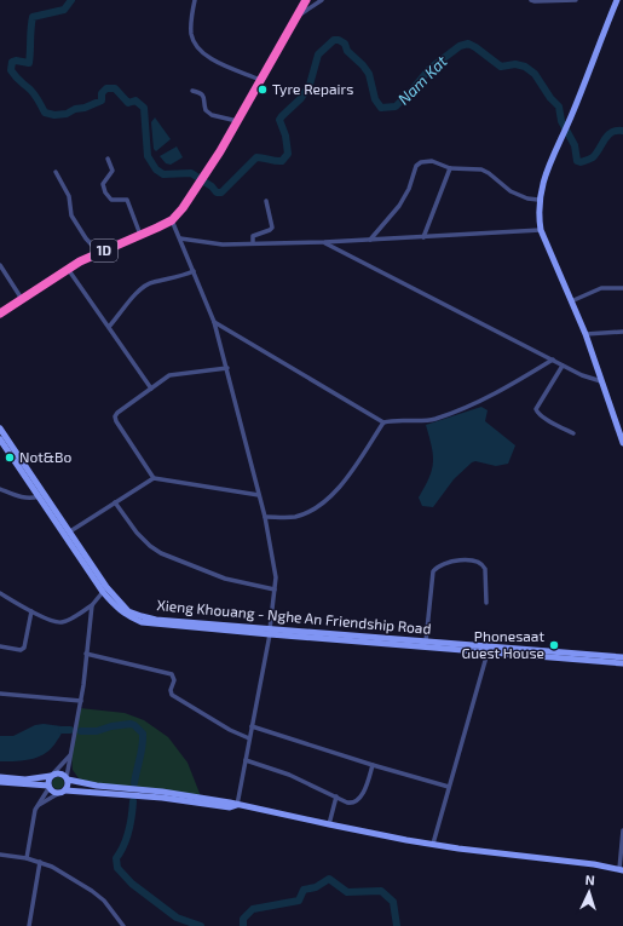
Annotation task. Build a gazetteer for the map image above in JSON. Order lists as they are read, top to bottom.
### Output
{
  "streets": {
    "highway": ["1D"],
    "street": ["Xieng Khouang - Nghe An Friendship Road"]
  },
  "water": ["Nam Kat"],
  "places": ["Tyre Repairs", "Not&Bo", "Phonesaat Guest House"],
  "north": "top"
}
